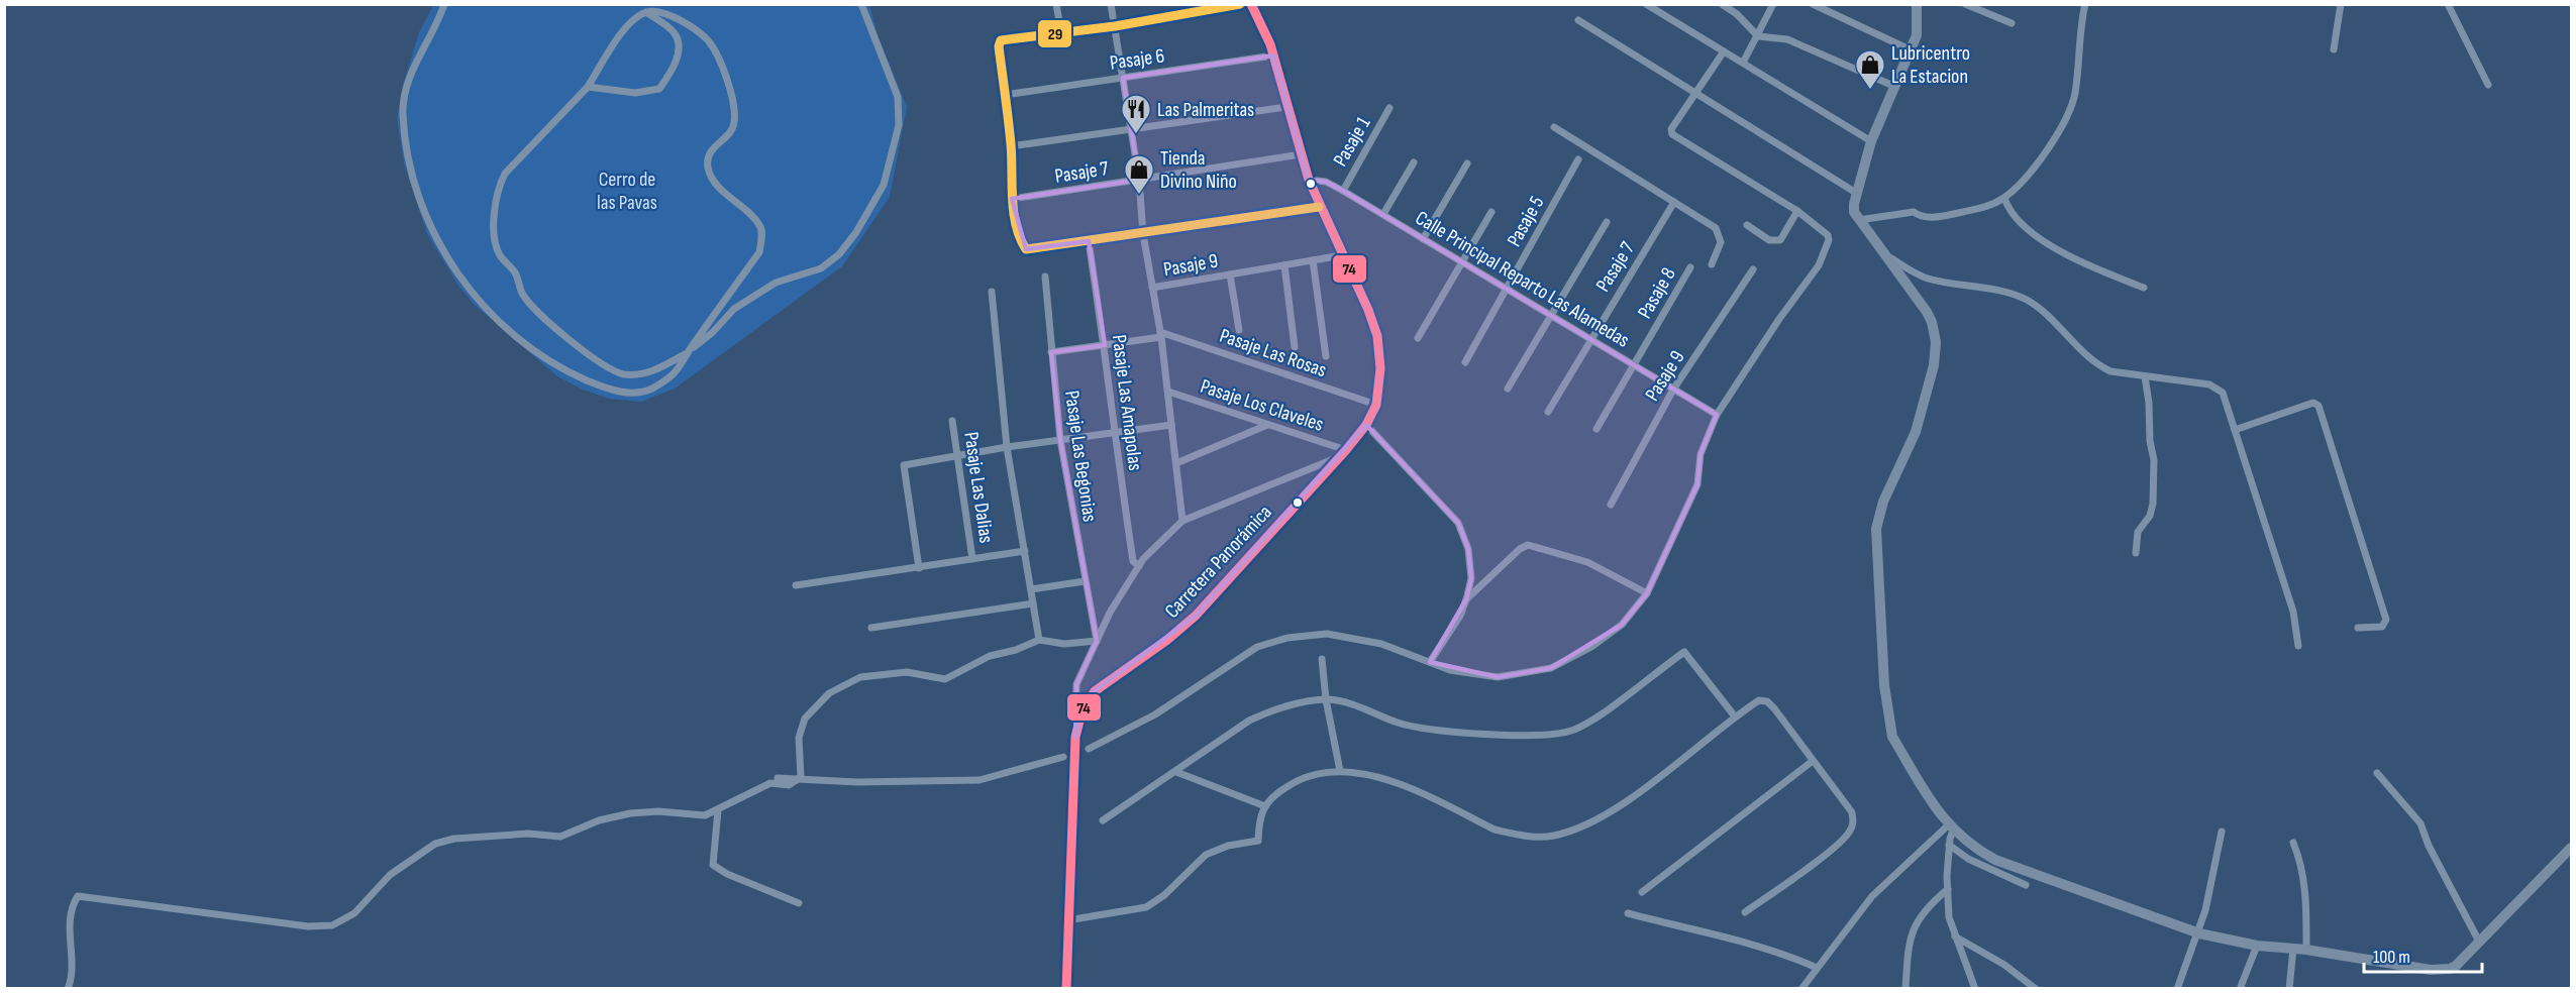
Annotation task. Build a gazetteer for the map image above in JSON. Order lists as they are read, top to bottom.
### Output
{
  "streets": {
    "street": [
      "Pasaje 6",
      "Pasaje 1",
      "Pasaje 7",
      "Pasaje 5",
      "Pasaje 9",
      "Calle Principal Reparto Las Alamedas",
      "Pasaje 8",
      "Pasaje Las Rosas",
      "Pasaje Las Amapolas",
      "Pasaje Los Claveles",
      "Pasaje Las Begonias",
      "Pasaje Las Dalias",
      "Carretera Panorámica"
    ]
  },
  "crossings": [
    ["Pasaje 6", "Carretera Panorámica"],
    ["Pasaje 1", "Calle Principal Reparto Las Alamedas"],
    ["Pasaje 7", "Calle Principal Reparto Las Alamedas"],
    ["Pasaje 7", "Carretera Panorámica"],
    ["Pasaje 5", "Calle Principal Reparto Las Alamedas"],
    ["Pasaje 9", "Calle Principal Reparto Las Alamedas"],
    ["Pasaje 9", "Carretera Panorámica"],
    ["Calle Principal Reparto Las Alamedas", "Pasaje 8"],
    ["Calle Principal Reparto Las Alamedas", "Carretera Panorámica"],
    ["Pasaje Las Rosas", "Carretera Panorámica"],
    ["Pasaje Los Claveles", "Carretera Panorámica"]
  ],
  "parks": ["Cerro de las Pavas"],
  "places": {
    "shop": ["Lubricentro La Estacion", "Tienda Divino Niño"],
    "restaurant": ["Las Palmeritas"]
  },
  "lines": ["transit line 74", "transit line 29"],
  "scale_bar": "100 m"
}
